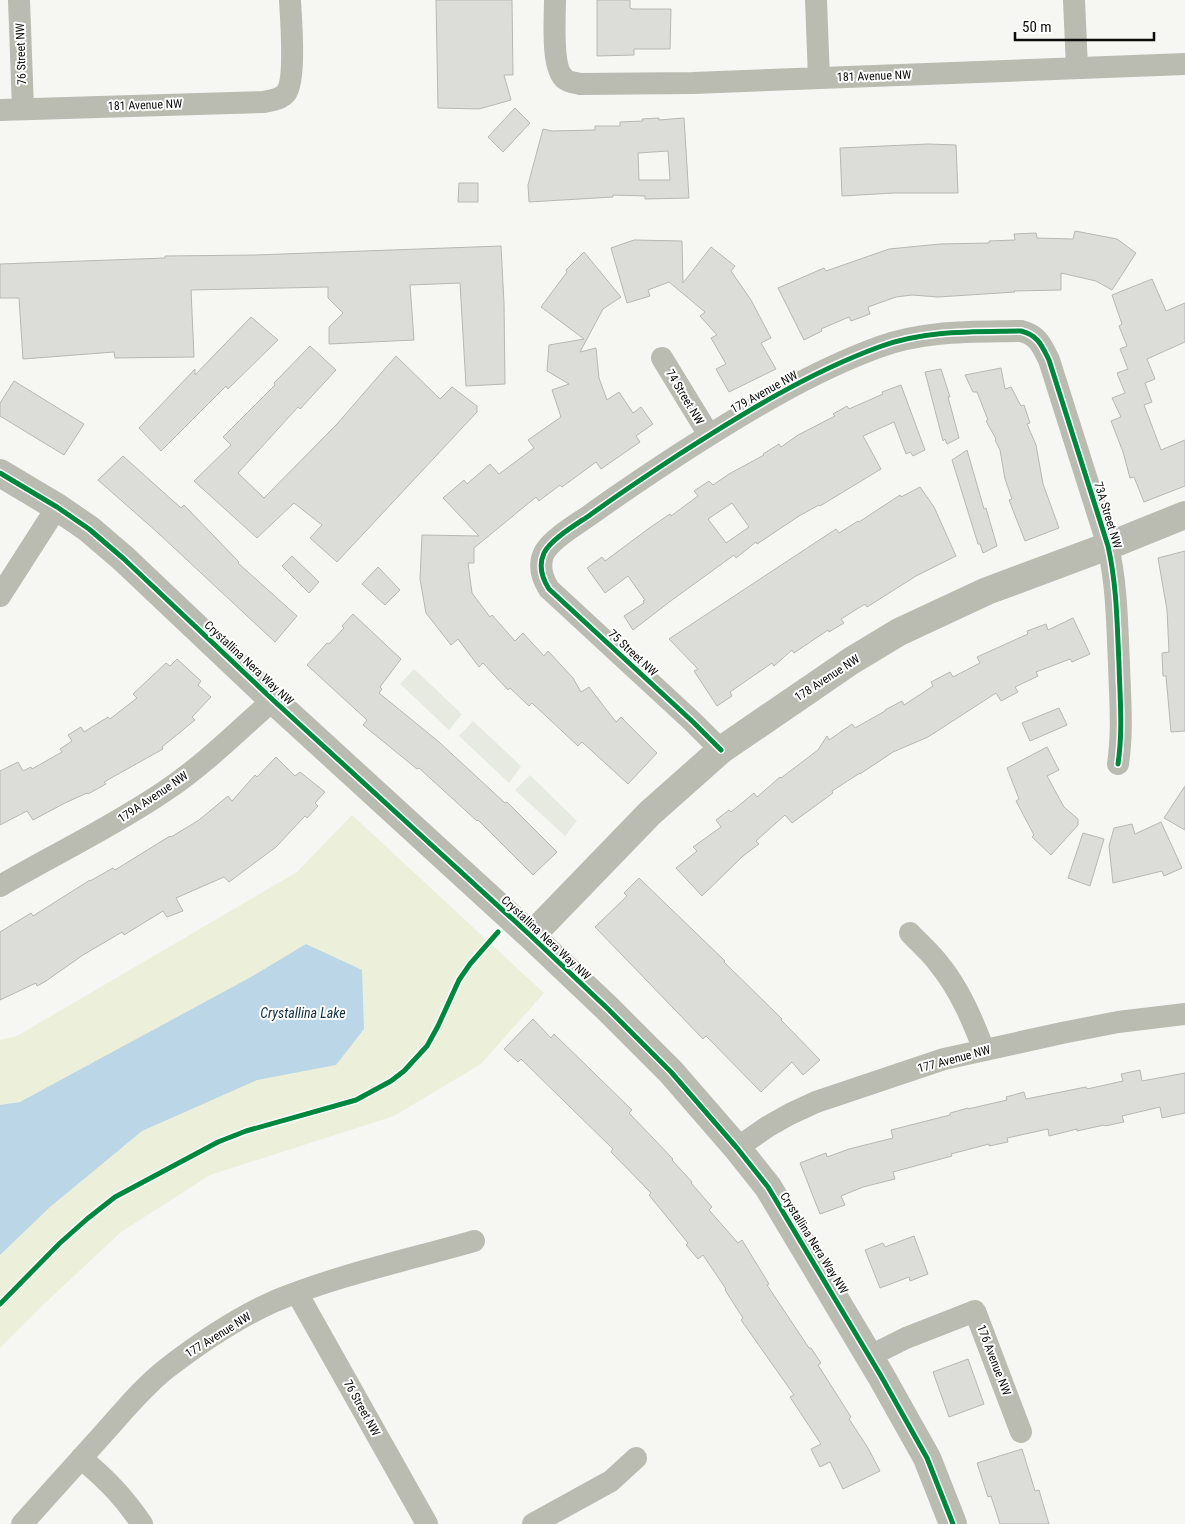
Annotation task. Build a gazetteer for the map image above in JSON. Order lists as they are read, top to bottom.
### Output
{
  "streets": {
    "street": [
      "76 Street NW",
      "181 Avenue NW",
      "179 Avenue NW",
      "74 Street NW",
      "73A Street NW",
      "75 Street NW",
      "Crystallina Nera Way NW",
      "178 Avenue NW",
      "179A Avenue NW",
      "177 Avenue NW",
      "176 Avenue NW"
    ]
  },
  "crossings": [
    ["76 Street NW", "181 Avenue NW"],
    ["76 Street NW", "177 Avenue NW"],
    ["179 Avenue NW", "74 Street NW"],
    ["179 Avenue NW", "73A Street NW"],
    ["179 Avenue NW", "75 Street NW"],
    ["73A Street NW", "178 Avenue NW"],
    ["75 Street NW", "178 Avenue NW"],
    ["Crystallina Nera Way NW", "178 Avenue NW"],
    ["Crystallina Nera Way NW", "179A Avenue NW"],
    ["Crystallina Nera Way NW", "177 Avenue NW"],
    ["Crystallina Nera Way NW", "176 Avenue NW"]
  ],
  "water": ["Crystallina Lake"],
  "scale_bar": "50 m"
}
